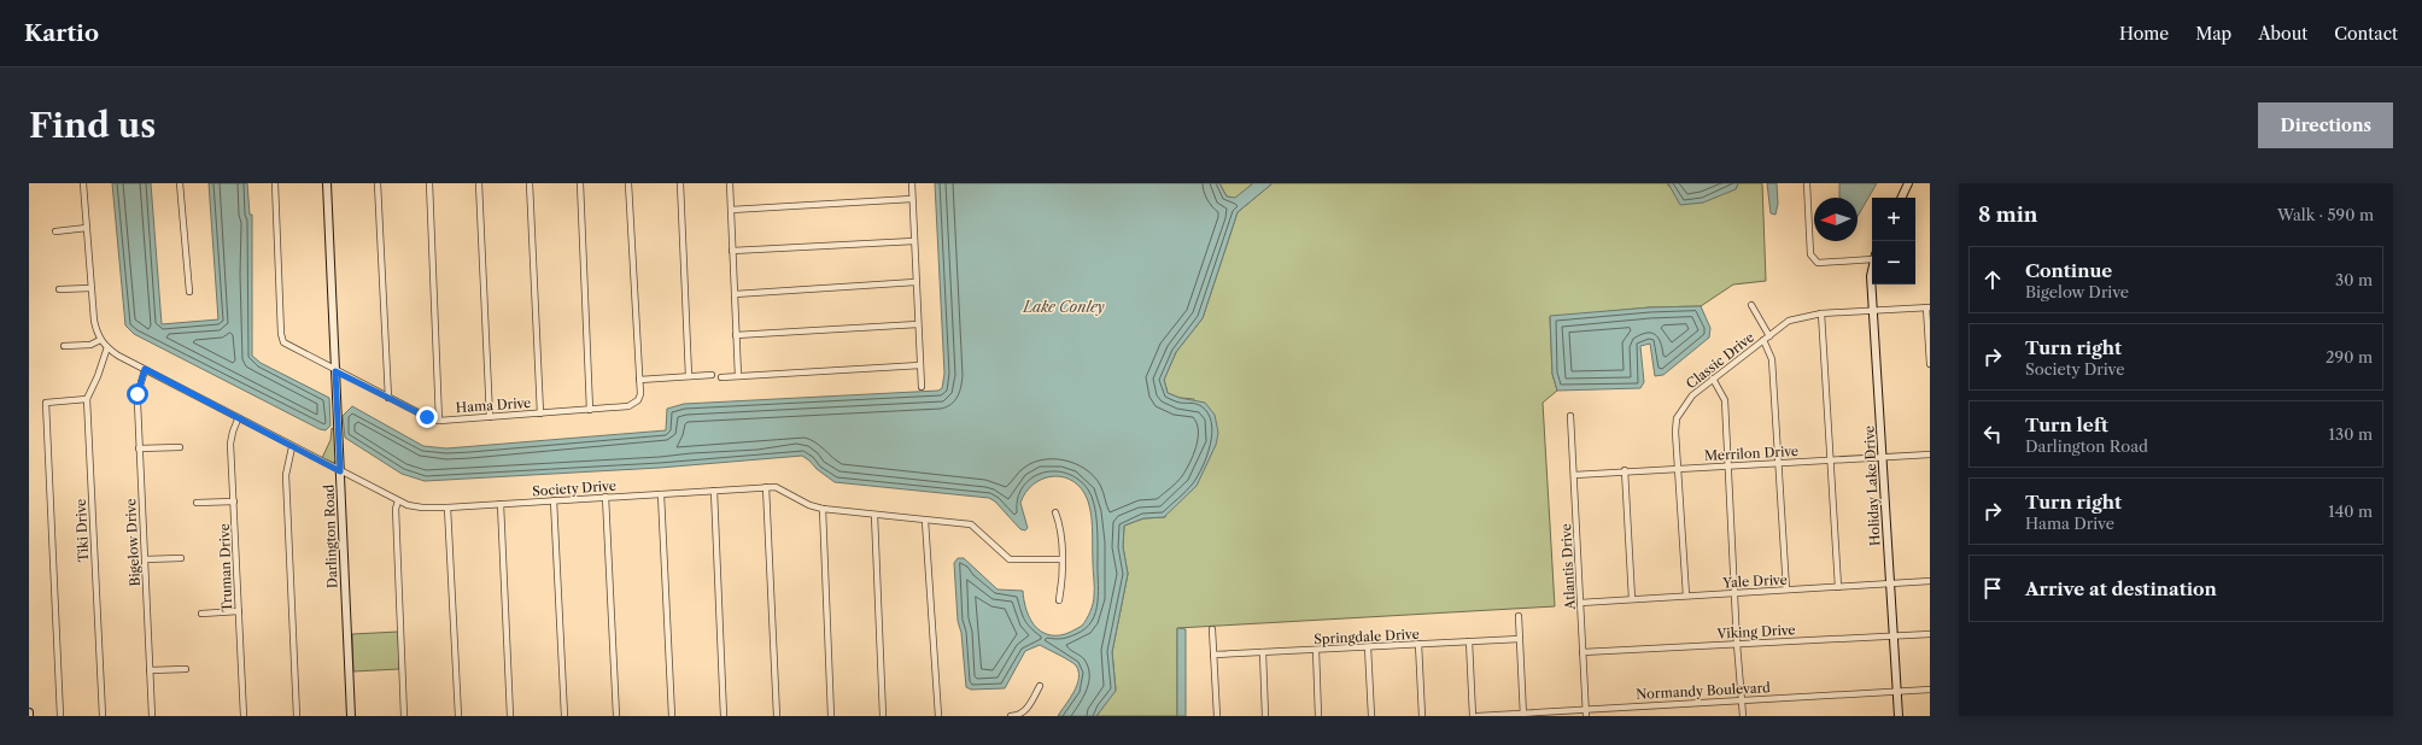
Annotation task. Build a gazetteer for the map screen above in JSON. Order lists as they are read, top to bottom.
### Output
{
  "streets": {
    "street": [
      "Classic Drive",
      "Hama Drive",
      "Merrilon Drive",
      "Holiday Lake Drive",
      "Society Drive",
      "Tiki Drive",
      "Darlington Road",
      "Bigelow Drive",
      "Atlantis Drive",
      "Truman Drive",
      "Yale Drive",
      "Viking Drive",
      "Springdale Drive",
      "Normandy Boulevard"
    ]
  },
  "crossings": [
    ["Classic Drive", "Merrilon Drive"],
    ["Classic Drive", "Holiday Lake Drive"],
    ["Classic Drive", "Yale Drive"],
    ["Hama Drive", "Darlington Road"],
    ["Merrilon Drive", "Holiday Lake Drive"],
    ["Merrilon Drive", "Atlantis Drive"],
    ["Holiday Lake Drive", "Yale Drive"],
    ["Holiday Lake Drive", "Viking Drive"],
    ["Holiday Lake Drive", "Normandy Boulevard"],
    ["Society Drive", "Tiki Drive"],
    ["Society Drive", "Darlington Road"],
    ["Society Drive", "Bigelow Drive"],
    ["Society Drive", "Truman Drive"],
    ["Atlantis Drive", "Yale Drive"],
    ["Atlantis Drive", "Viking Drive"],
    ["Atlantis Drive", "Normandy Boulevard"]
  ],
  "water": ["Lake Conley"],
  "north": "left",
  "page": {
    "header": "Kartio",
    "nav": [
      "Home",
      "Map",
      "About",
      "Contact"
    ],
    "buttons": "Directions",
    "title": "Find us",
    "heading": ["8 min", "Walk · 590 m"],
    "map_buttons": ["+", "−"],
    "list": [
      ["Continue", "Bigelow Drive", "30 m"],
      ["Turn right", "Society Drive", "290 m"],
      ["Turn left", "Darlington Road", "130 m"],
      ["Turn right", "Hama Drive", "140 m"],
      "Arrive at destination"
    ]
  }
}
